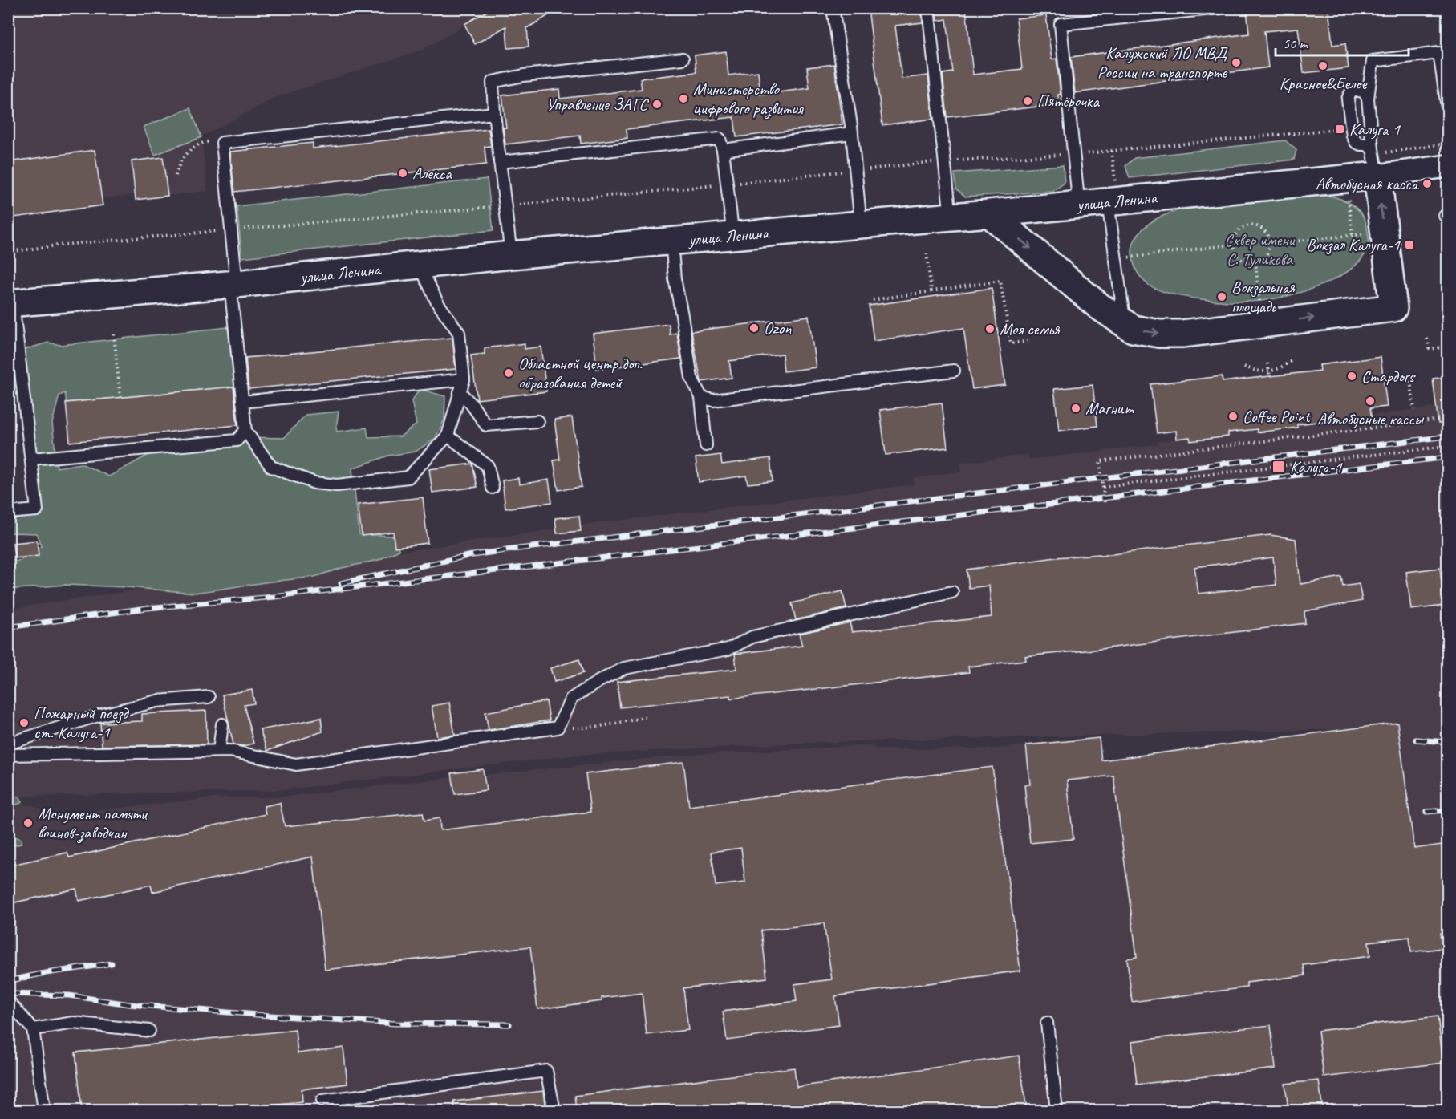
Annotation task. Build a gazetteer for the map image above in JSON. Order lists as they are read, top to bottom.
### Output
{
  "streets": {
    "main road": ["улица Ленина"]
  },
  "parks": ["Сквер имени С. Туликова"],
  "places": {
    "other": [
      "Калужский ЛО МВД России на транспорте",
      "Красное&Белое",
      "Министерство цифрового развития",
      "Пятёрочка",
      "Управление ЗАГС",
      "Алекса",
      "Автобусная касса",
      "Вокзальная площадь",
      "Ozon",
      "Моя семья",
      "Областной центр доп. образования детей",
      "Стардогs",
      "Автобусные кассы",
      "Магнит",
      "Coffee Point",
      "Пожарный поезд ст. Калуга-1",
      "Монумент памяти воинов-заводчан"
    ],
    "transit": ["Калуга 1", "Вокзал Калуга-1", "Калуга-1"]
  },
  "scale_bar": "50 m"
}
